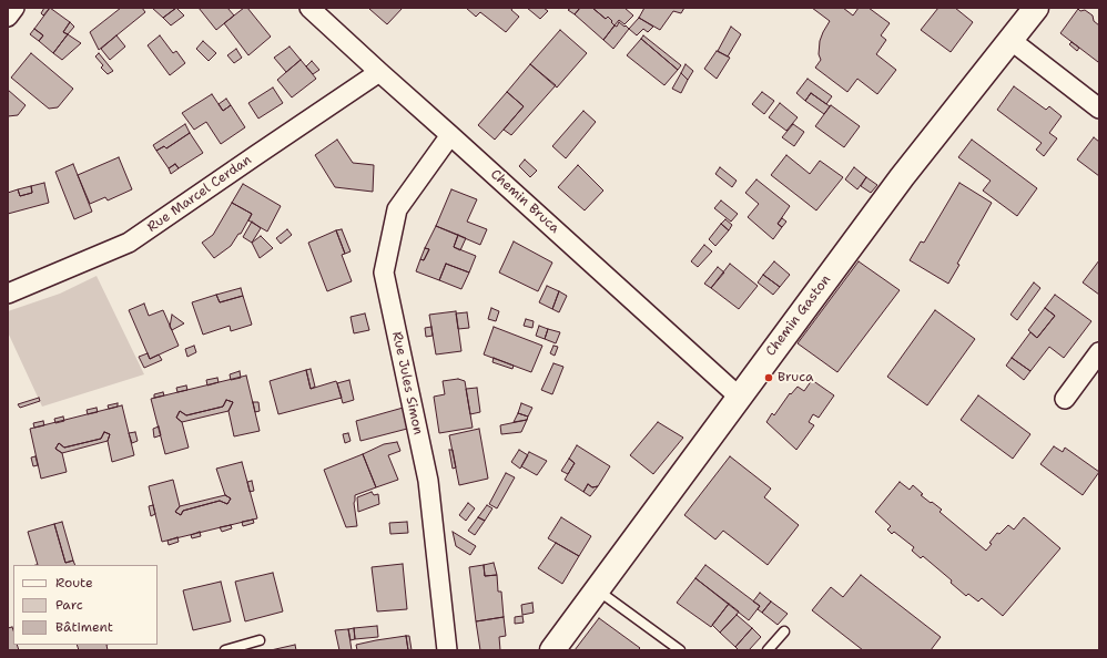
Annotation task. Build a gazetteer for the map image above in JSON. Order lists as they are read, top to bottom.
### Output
{
  "streets": {
    "street": [
      "Rue Marcel Cerdan",
      "Chemin Bruca",
      "Chemin Gaston",
      "Rue Jules Simon"
    ]
  },
  "crossings": [
    ["Rue Marcel Cerdan", "Chemin Bruca"],
    ["Chemin Bruca", "Chemin Gaston"],
    ["Chemin Bruca", "Rue Jules Simon"]
  ],
  "places": ["Bruca"],
  "legend": ["Route", "Parc", "Bâtiment"]
}
